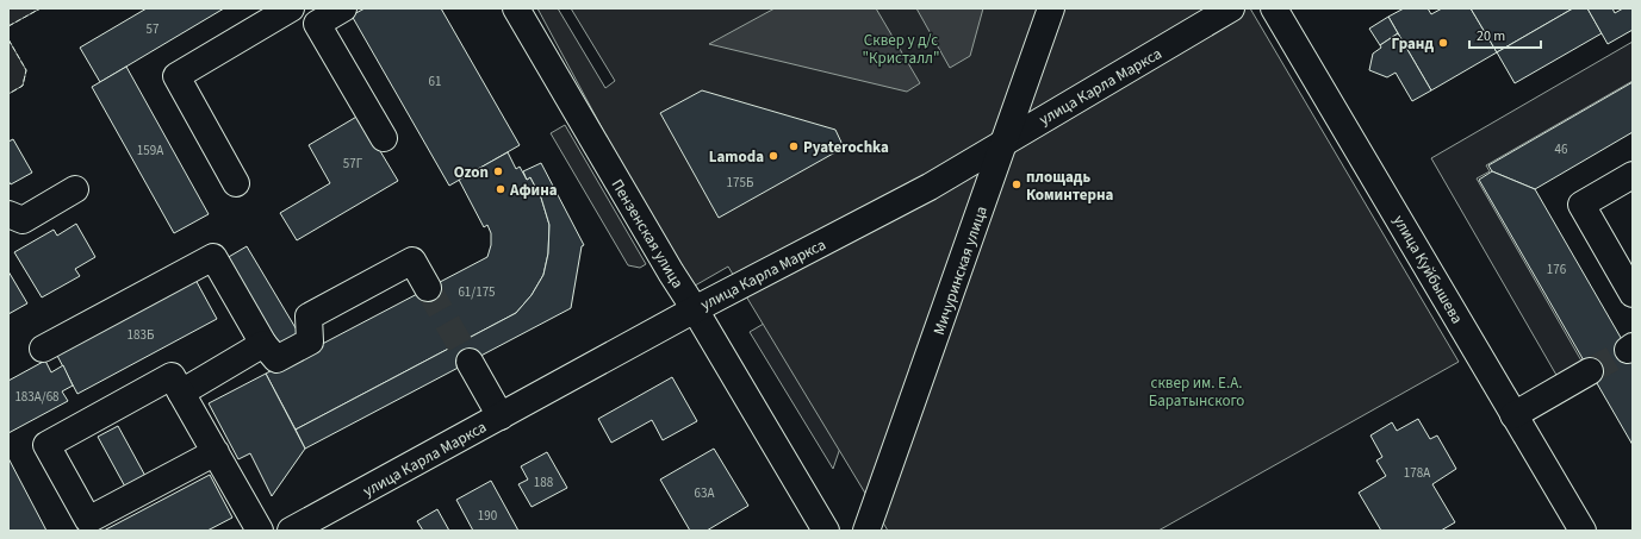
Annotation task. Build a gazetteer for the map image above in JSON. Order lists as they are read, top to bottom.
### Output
{
  "streets": {
    "main road": [
      "улица Карла Маркса",
      "Пензенская улица",
      "улица Куйбышева",
      "Мичуринская улица"
    ]
  },
  "crossings": [
    ["улица Карла Маркса", "Пензенская улица"],
    ["улица Карла Маркса", "Мичуринская улица"]
  ],
  "parks": ["Сквер у д/с \"Кристалл\"", "сквер им. Е.А. Баратынского"],
  "places": [
    "Гранд",
    "Pyaterochka",
    "Lamoda",
    "Ozon",
    "площадь Коминтерна",
    "Афина"
  ],
  "house_numbers": [
    "57",
    "61",
    "46",
    "159А",
    "57Г",
    "175Б",
    "176",
    "61/175",
    "183Б",
    "183А/68",
    "178А",
    "188",
    "63А",
    "190"
  ],
  "scale_bar": "20 m"
}
